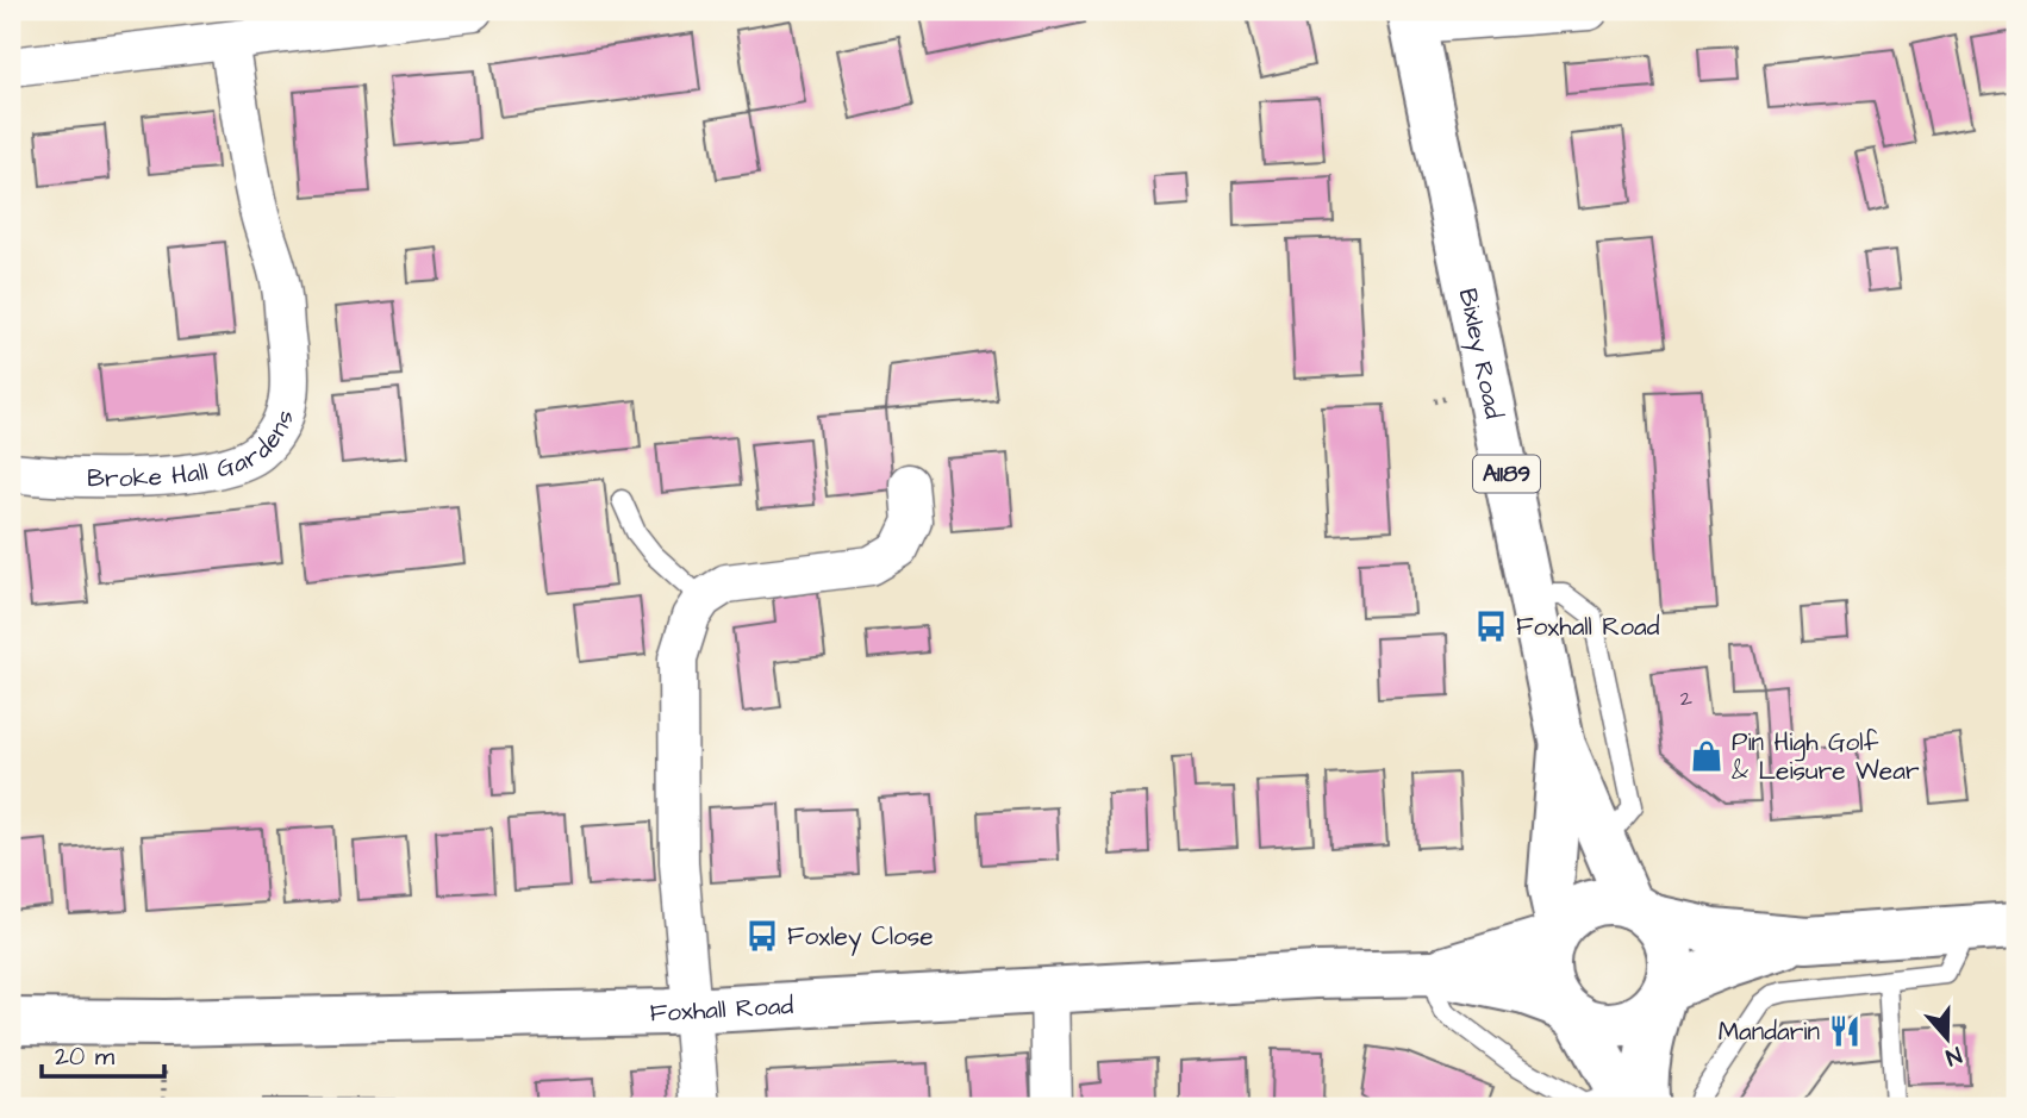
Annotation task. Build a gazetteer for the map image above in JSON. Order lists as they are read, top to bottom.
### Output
{
  "streets": {
    "street": [
      "Bixley Road",
      "Broke Hall Gardens",
      "A1189",
      "Foxhall Road"
    ]
  },
  "crossings": [
    ["Bixley Road", "Foxhall Road"]
  ],
  "places": {
    "bus stop": ["Foxhall Road", "Foxley Close"],
    "shop": ["Pin High Golf & Leisure Wear"],
    "restaurant": ["Mandarin"]
  },
  "house_numbers": ["2"],
  "scale_bar": "20 m",
  "north": "bottom"
}
